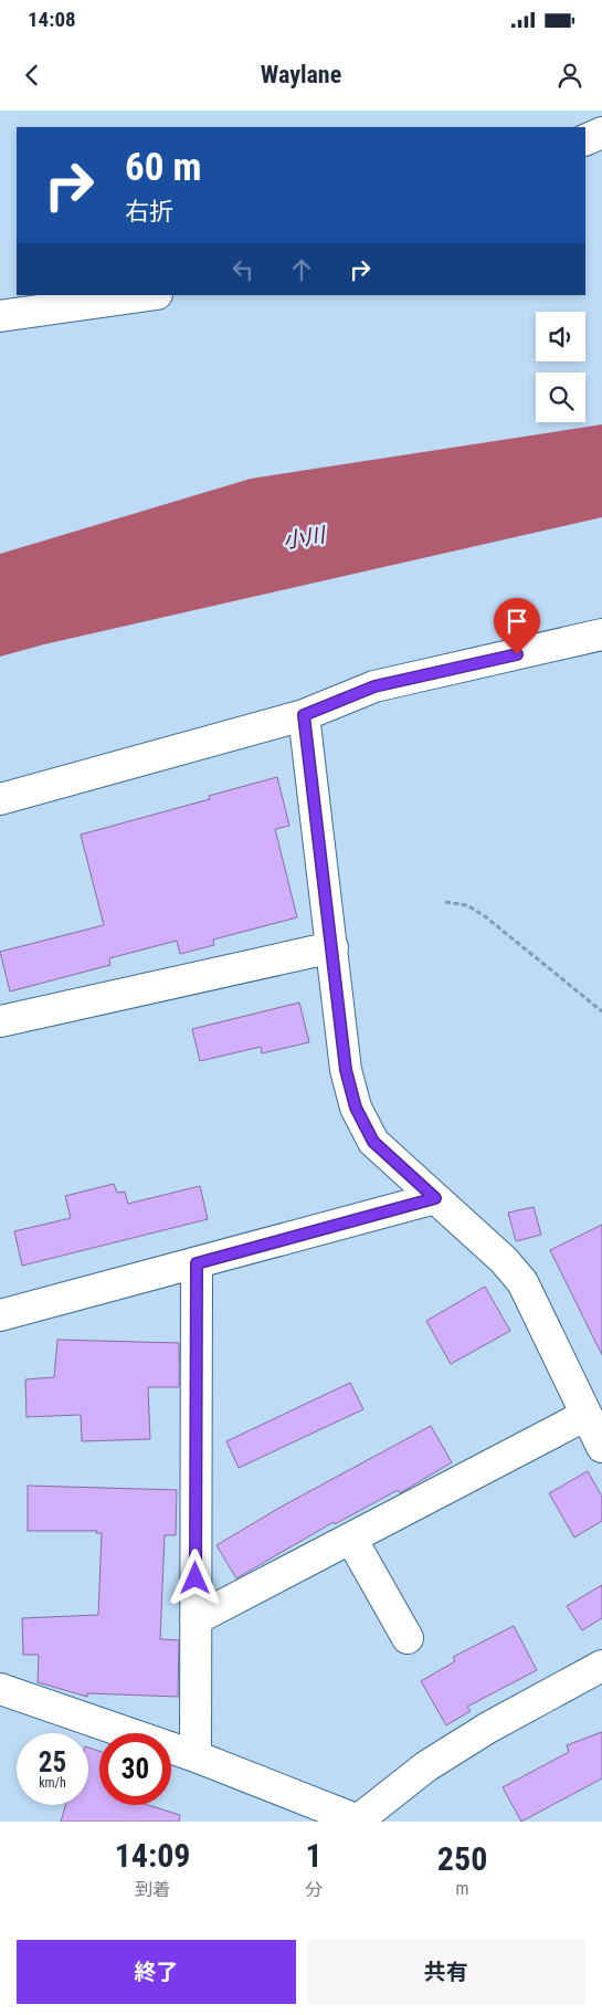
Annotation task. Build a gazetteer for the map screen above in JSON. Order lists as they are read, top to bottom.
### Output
{
  "water": ["小川"],
  "page": {
    "status": "14:08",
    "header": "Waylane",
    "turn": ["60 m", "右折"],
    "speed": "25 km/h",
    "limit": "30",
    "eta": [
      "14:09",
      "到着",
      "1",
      "分",
      "250",
      "m"
    ],
    "buttons": ["終了", "共有"]
  }
}
